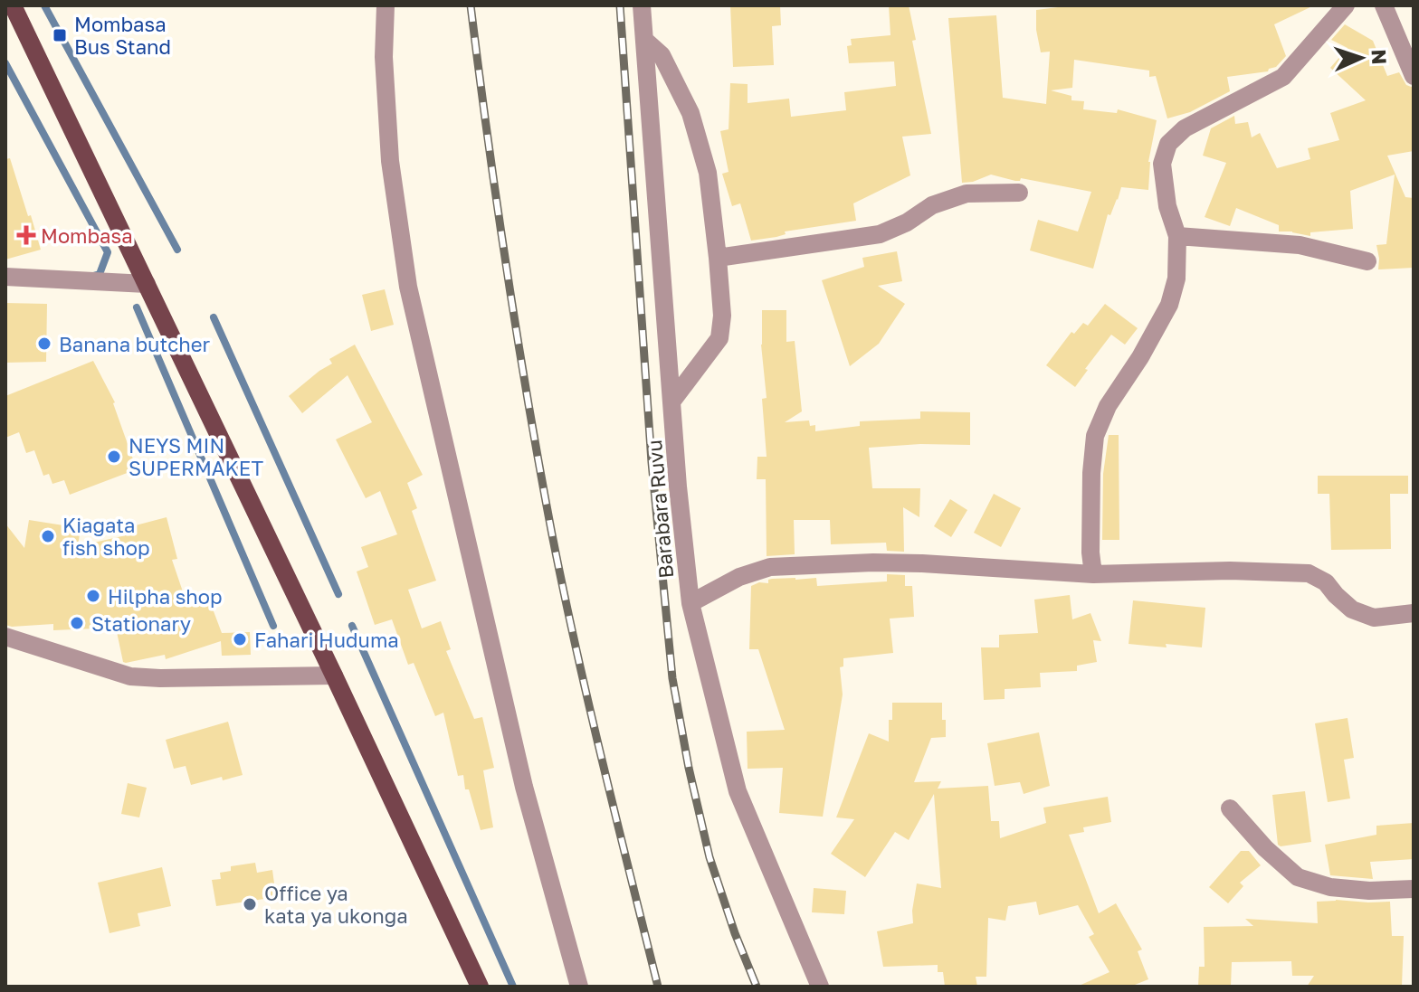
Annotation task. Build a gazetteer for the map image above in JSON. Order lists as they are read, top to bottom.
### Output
{
  "streets": {
    "street": ["Barabara Ruvu"]
  },
  "places": {
    "transit": ["Mombasa Bus Stand"],
    "health": ["Mombasa"],
    "other": [
      "Banana butcher",
      "NEYS MIN SUPERMAKET",
      "Kiagata fish shop",
      "Hilpha shop",
      "Stationary",
      "Fahari Huduma",
      "Office ya kata ya ukonga"
    ]
  },
  "north": "right"
}
